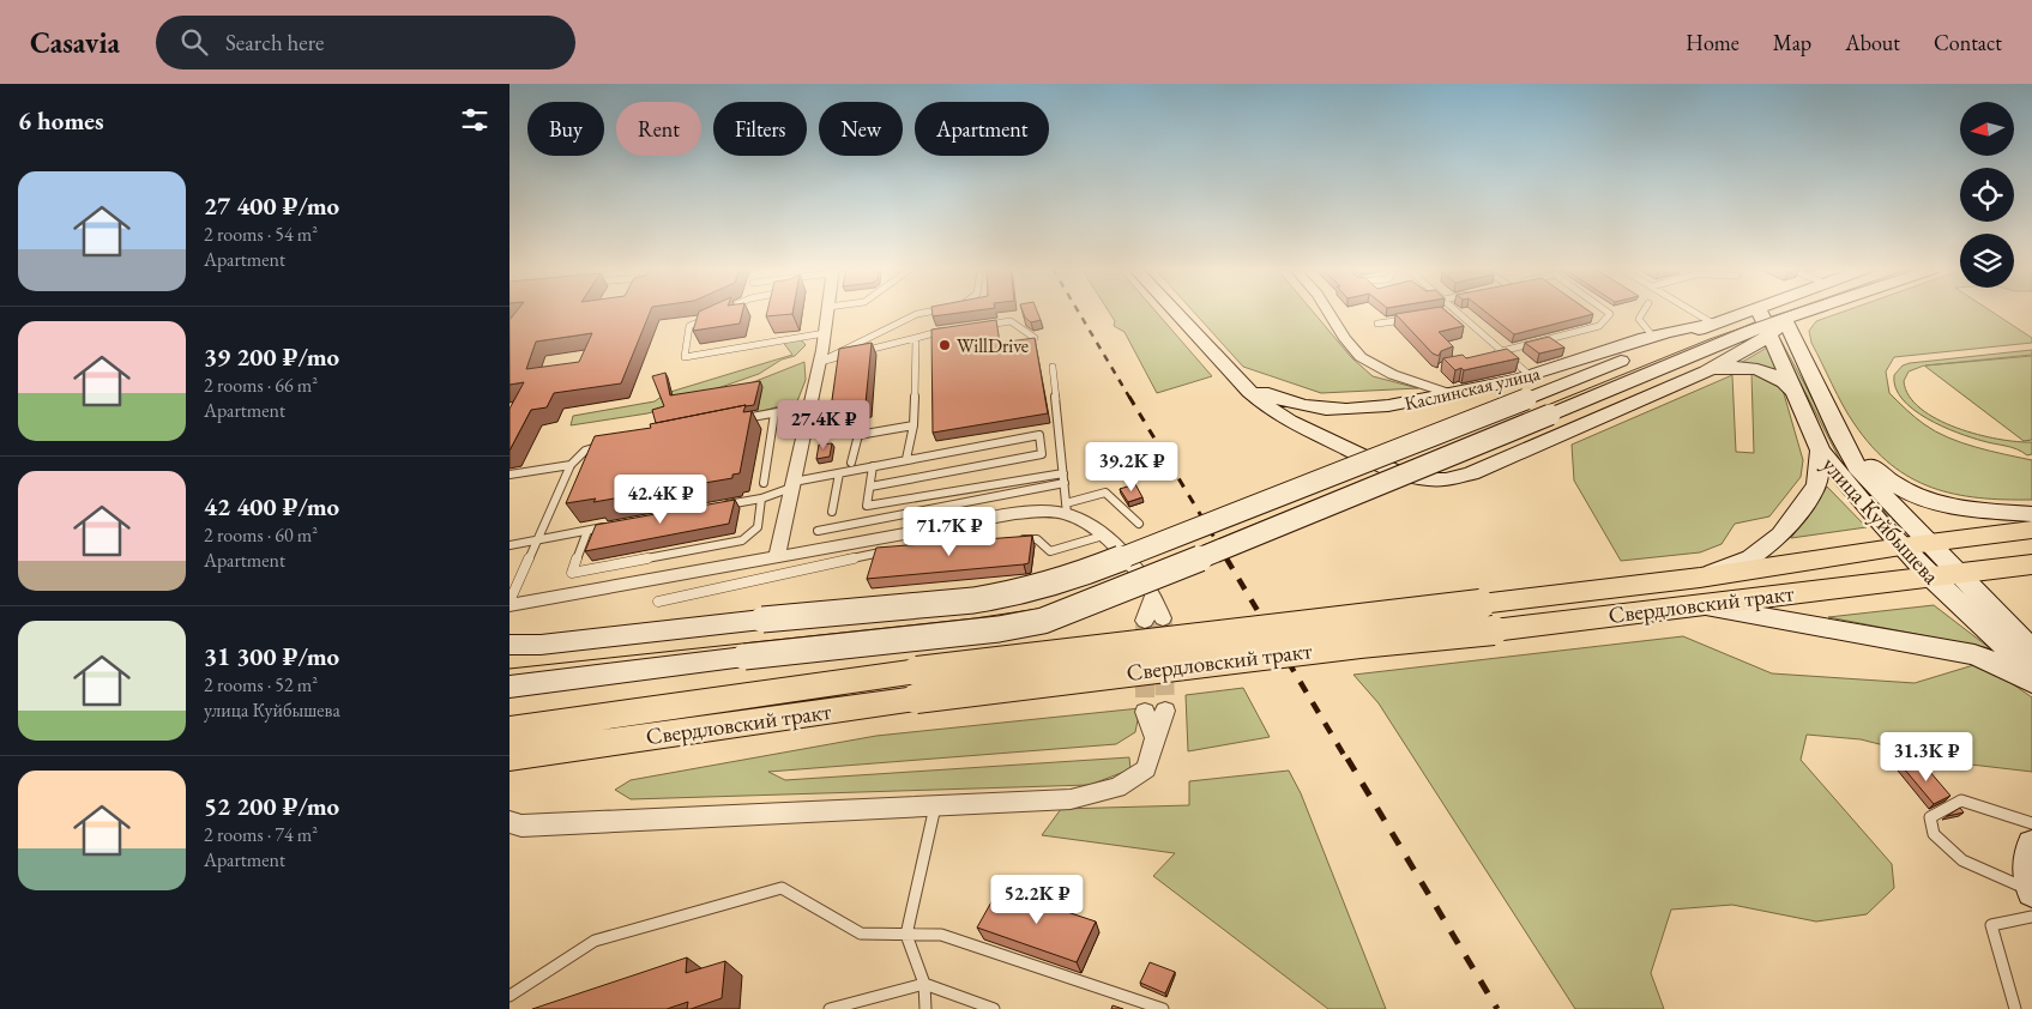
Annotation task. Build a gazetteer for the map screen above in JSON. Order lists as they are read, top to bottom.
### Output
{
  "streets": {
    "main road": ["Каслинская улица", "улица Куйбышева", "Свердловский тракт"]
  },
  "crossings": [
    ["улица Куйбышева", "Свердловский тракт"]
  ],
  "places": ["WillDrive"],
  "north": "left",
  "page": {
    "header": "Casavia",
    "search": "Search here",
    "nav": [
      "Home",
      "Map",
      "About",
      "Contact"
    ],
    "heading": "6 homes",
    "chip": [
      "Buy",
      "Rent",
      "Filters",
      "New",
      "Apartment"
    ],
    "list": [
      {
        "name": "27 400 ₽/mo",
        "note": "2 rooms · 54 m² · Apartment"
      },
      {
        "name": "39 200 ₽/mo",
        "note": "2 rooms · 66 m² · Apartment"
      },
      {
        "name": "42 400 ₽/mo",
        "note": "2 rooms · 60 m² · Apartment"
      },
      {
        "name": "31 300 ₽/mo",
        "note": "2 rooms · 52 m² · улица Куйбышева"
      },
      {
        "name": "52 200 ₽/mo",
        "note": "2 rooms · 74 m² · Apartment"
      }
    ],
    "price": [
      "27.4K ₽",
      "39.2K ₽",
      "42.4K ₽",
      "71.7K ₽",
      "31.3K ₽",
      "52.2K ₽"
    ]
  }
}
